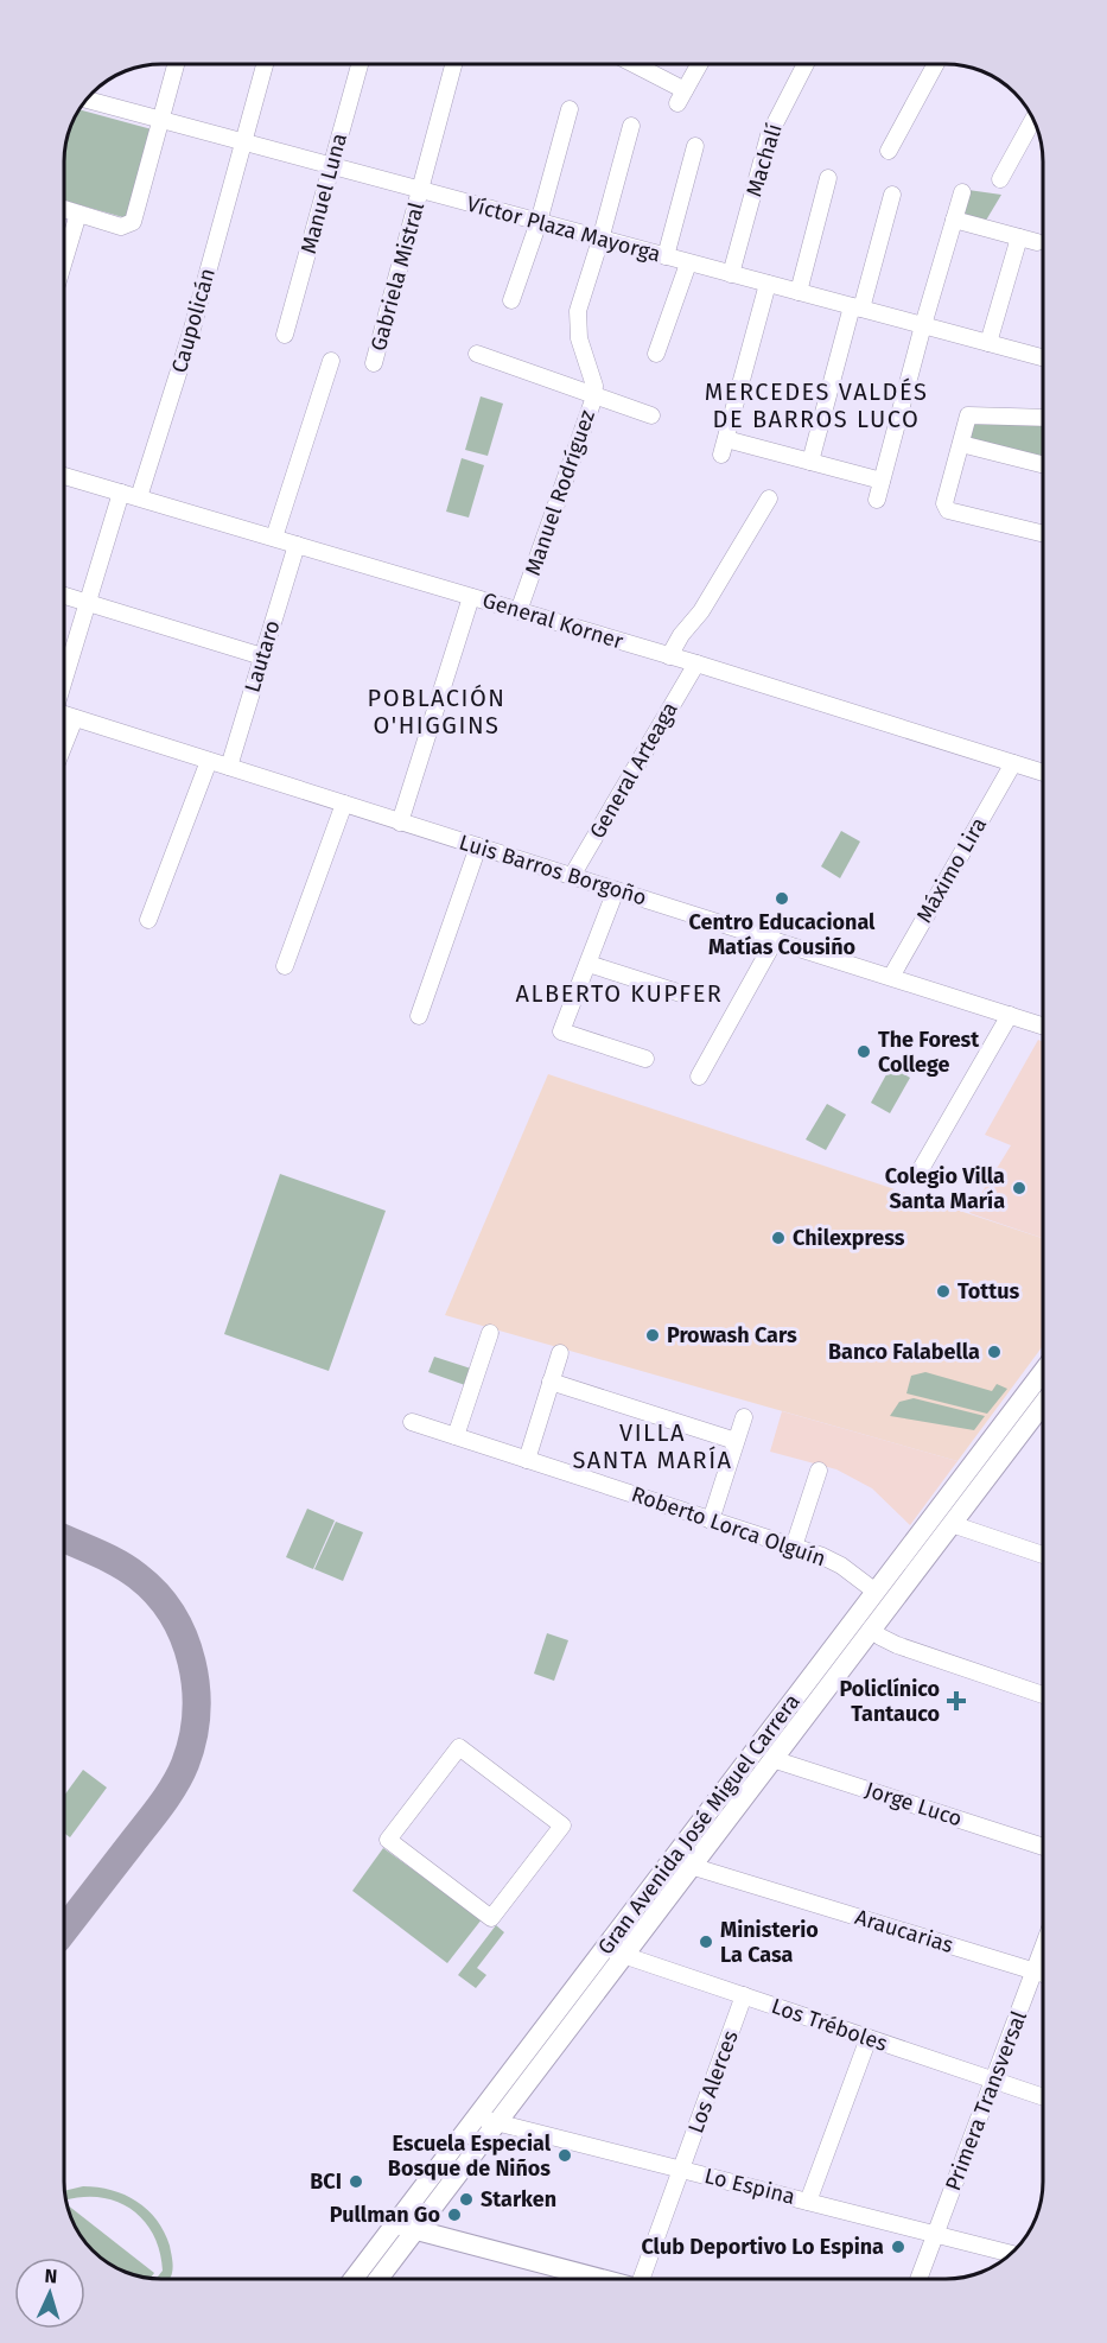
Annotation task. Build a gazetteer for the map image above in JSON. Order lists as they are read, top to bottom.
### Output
{
  "streets": {
    "main road": ["Gran Avenida José Miguel Carrera"],
    "street": [
      "Machalí",
      "Manuel Luna",
      "Víctor Plaza Mayorga",
      "Gabriela Mistral",
      "Caupolicán",
      "Manuel Rodríguez",
      "General Korner",
      "Lautaro",
      "General Arteaga",
      "Luis Barros Borgoño",
      "Máximo Lira",
      "Roberto Lorca Olguín",
      "Jorge Luco",
      "Araucarias",
      "Los Tréboles",
      "Los Alerces",
      "Primera Transversal",
      "Lo Espina"
    ]
  },
  "crossings": [
    ["Machalí", "Víctor Plaza Mayorga"],
    ["Manuel Luna", "Víctor Plaza Mayorga"],
    ["Víctor Plaza Mayorga", "Gabriela Mistral"],
    ["Víctor Plaza Mayorga", "Caupolicán"],
    ["Víctor Plaza Mayorga", "Manuel Rodríguez"],
    ["Caupolicán", "General Korner"],
    ["Manuel Rodríguez", "General Korner"],
    ["General Korner", "Lautaro"],
    ["General Korner", "General Arteaga"],
    ["General Korner", "Máximo Lira"],
    ["Lautaro", "Luis Barros Borgoño"],
    ["General Arteaga", "Luis Barros Borgoño"],
    ["Luis Barros Borgoño", "Máximo Lira"],
    ["Roberto Lorca Olguín", "Gran Avenida José Miguel Carrera"],
    ["Jorge Luco", "Gran Avenida José Miguel Carrera"],
    ["Gran Avenida José Miguel Carrera", "Araucarias"],
    ["Gran Avenida José Miguel Carrera", "Los Tréboles"],
    ["Gran Avenida José Miguel Carrera", "Lo Espina"],
    ["Araucarias", "Primera Transversal"],
    ["Los Tréboles", "Los Alerces"],
    ["Los Tréboles", "Primera Transversal"],
    ["Los Alerces", "Lo Espina"],
    ["Primera Transversal", "Lo Espina"]
  ],
  "districts": [
    "MERCEDES VALDÉS DE BARROS LUCO",
    "POBLACIÓN O'HIGGINS",
    "ALBERTO KUPFER",
    "VILLA SANTA MARÍA"
  ],
  "places": {
    "other": [
      "Centro Educacional Matías Cousiño",
      "The Forest College",
      "Colegio Villa Santa María",
      "Chilexpress",
      "Tottus",
      "Prowash Cars",
      "Banco Falabella",
      "Ministerio La Casa",
      "Escuela Especial Bosque de Niños",
      "BCI",
      "Starken",
      "Pullman Go",
      "Club Deportivo Lo Espina"
    ],
    "health": ["Policlínico Tantauco"]
  },
  "north": "top"
}
